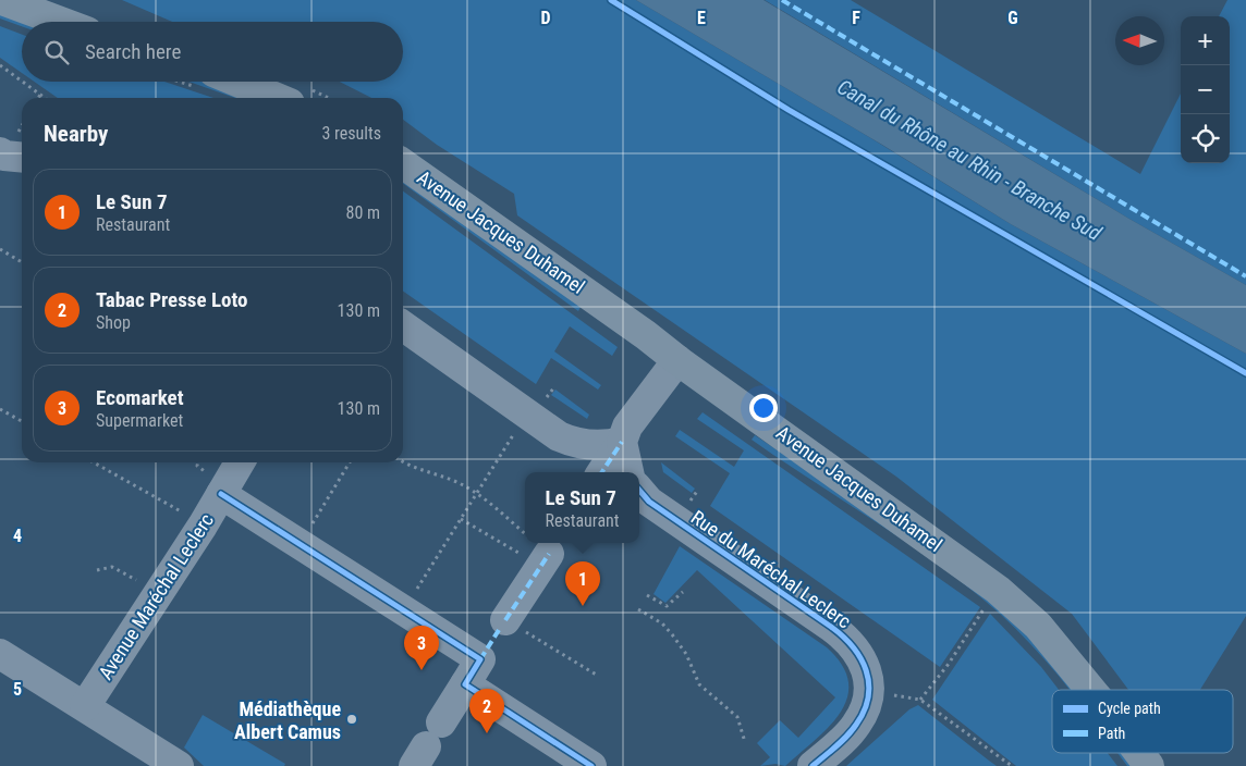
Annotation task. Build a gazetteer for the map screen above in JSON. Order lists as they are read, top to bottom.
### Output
{
  "streets": {
    "main road": ["Avenue Jacques Duhamel"],
    "street": ["Rue du Maréchal Leclerc", "Avenue Maréchal Leclerc"]
  },
  "water": ["Canal du Rhône au Rhin - Branche Sud"],
  "places": ["Médiathèque Albert Camus"],
  "legend": ["Cycle path", "Path"],
  "north": "left",
  "page": {
    "map_buttons": ["+", "−"],
    "search": "Search here",
    "heading": ["Nearby", "3 results"],
    "list": [
      {
        "mark": "1",
        "name": "Le Sun 7",
        "note": "Restaurant",
        "value": "80 m"
      },
      {
        "mark": "2",
        "name": "Tabac Presse Loto",
        "note": "Shop",
        "value": "130 m"
      },
      {
        "mark": "3",
        "name": "Ecomarket",
        "note": "Supermarket",
        "value": "130 m"
      }
    ],
    "popup": ["Le Sun 7", "Restaurant"],
    "pins": ["1", "3", "2"]
  },
  "grid": {
    "columns": [
      "D",
      "E",
      "F",
      "G"
    ],
    "rows": ["4", "5"]
  }
}
